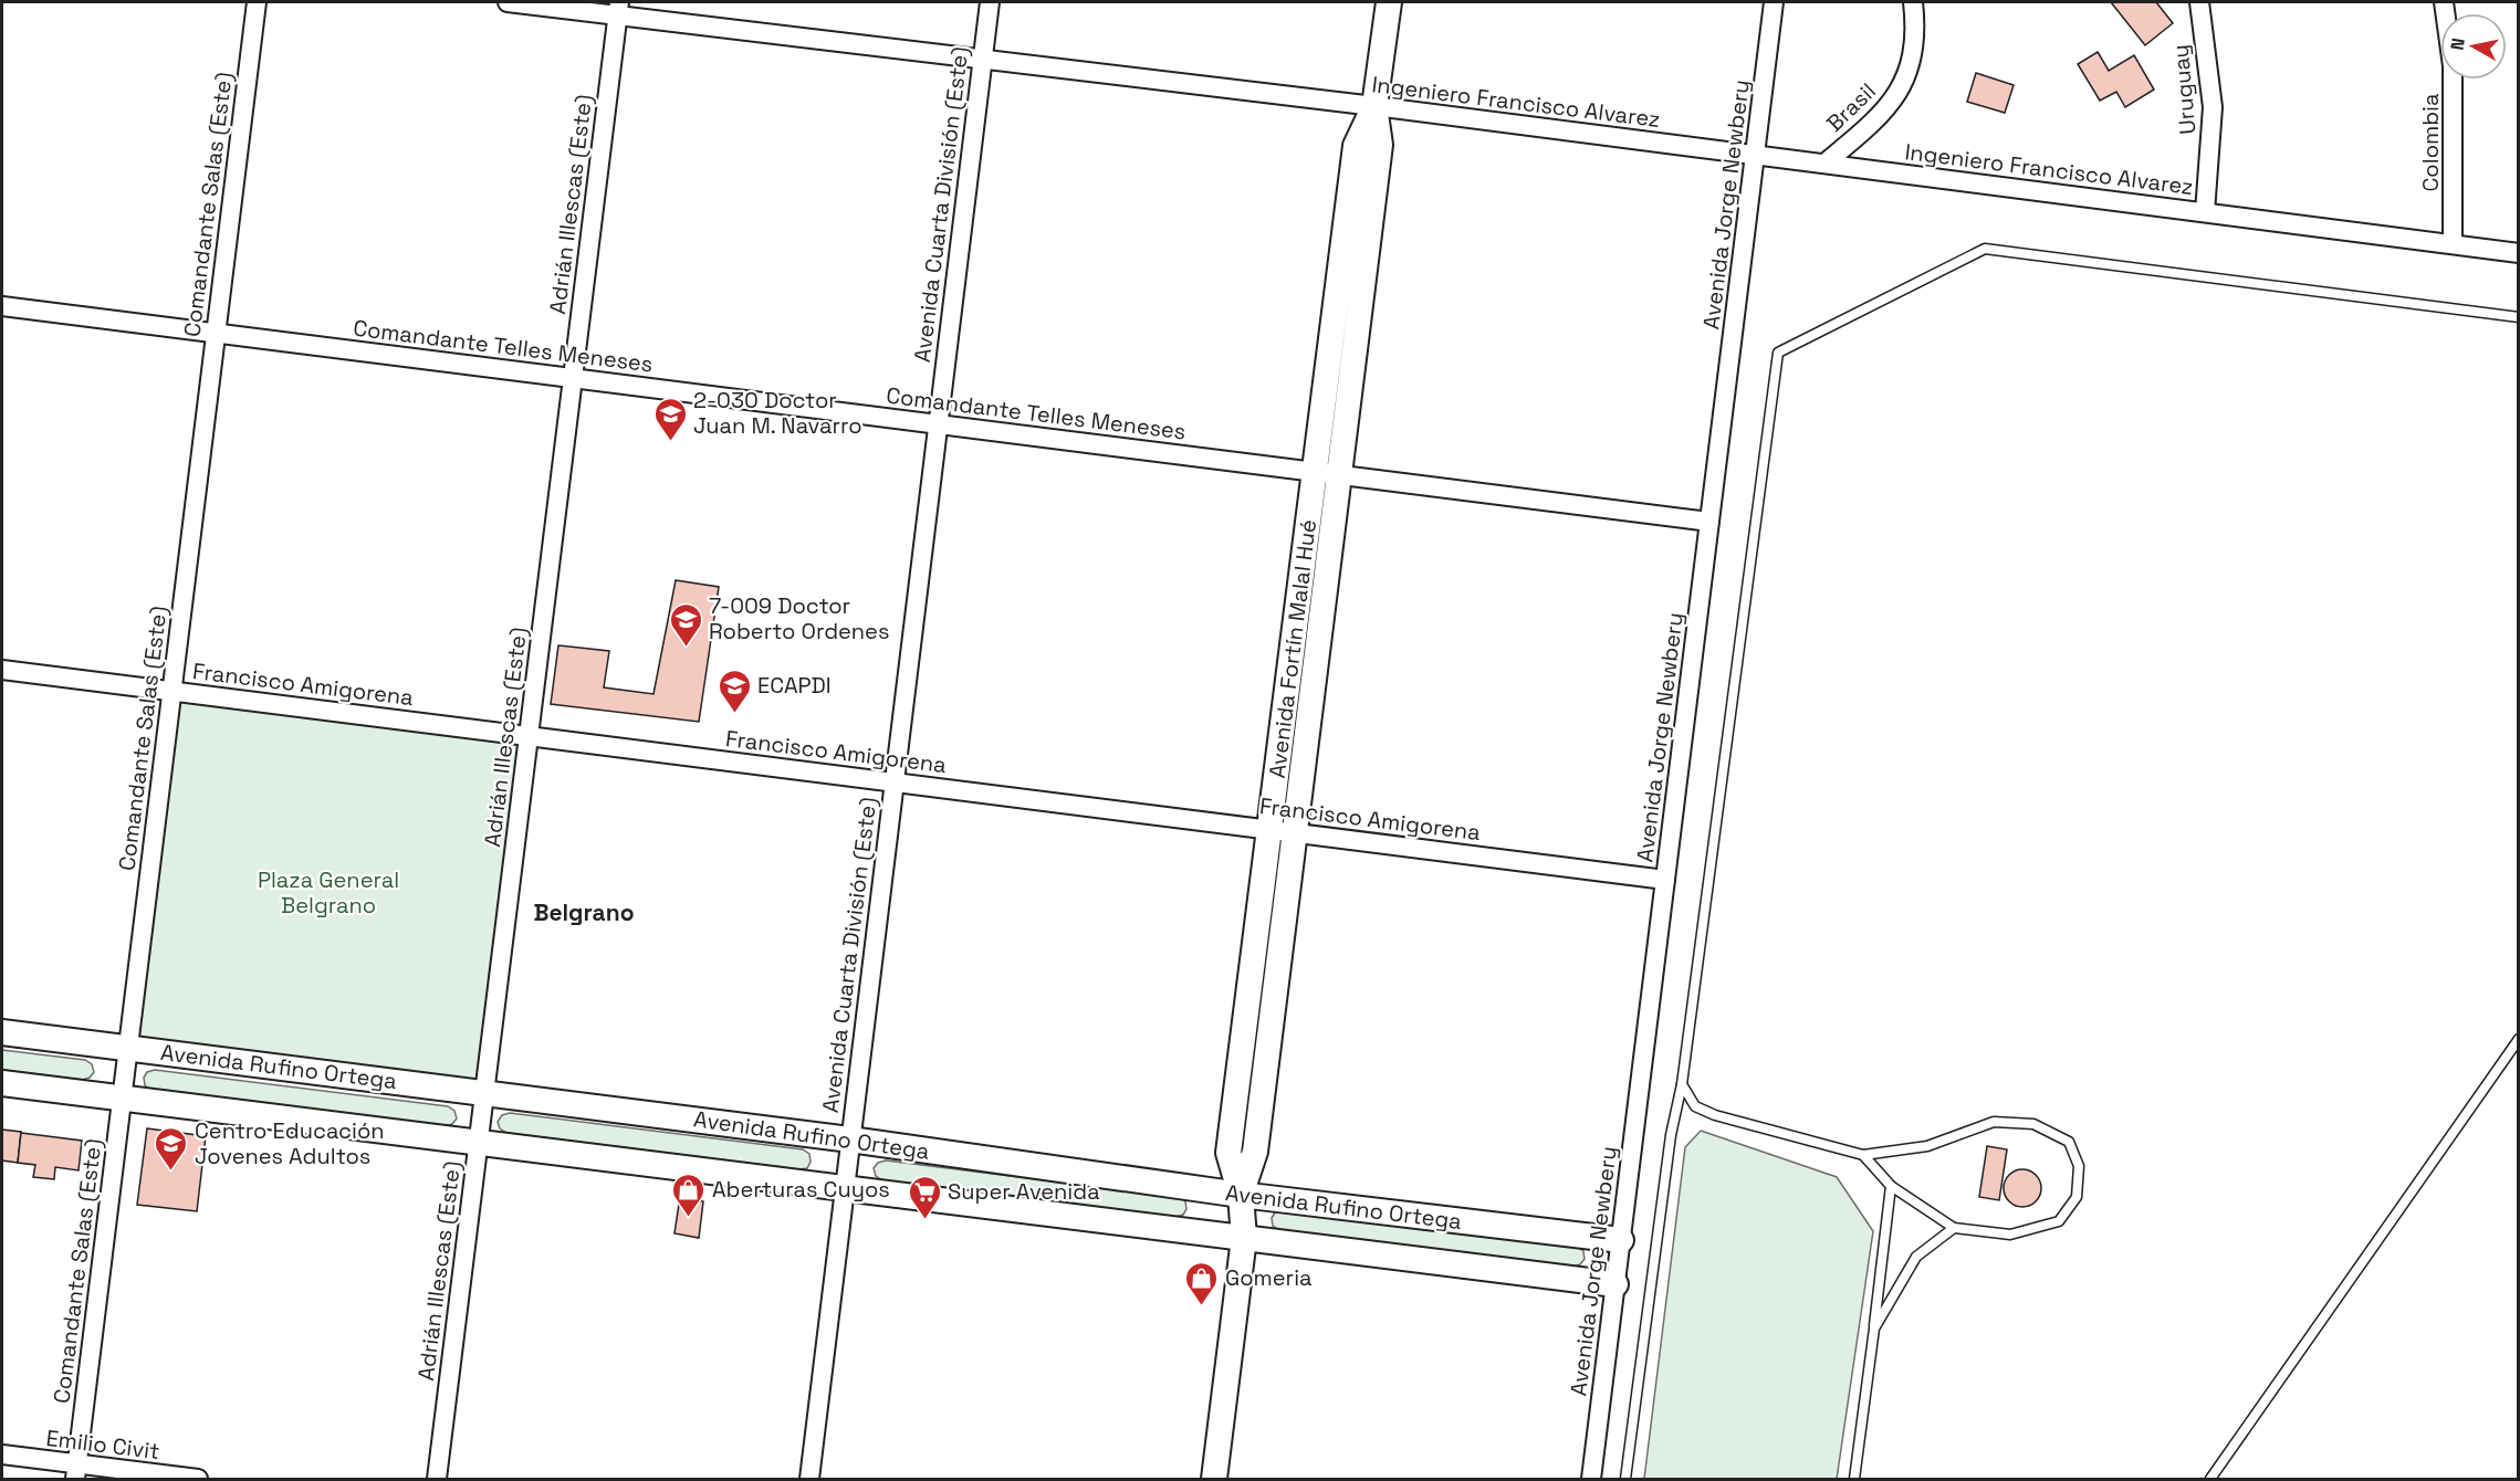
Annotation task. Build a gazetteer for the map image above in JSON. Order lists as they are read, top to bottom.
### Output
{
  "streets": {
    "main road": ["Avenida Fortín Malal Hué", "Avenida Rufino Ortega"],
    "street": [
      "Uruguay",
      "Ingeniero Francisco Alvarez",
      "Brasil",
      "Colombia",
      "Comandante Salas (Este)",
      "Adrián Illescas (Este)",
      "Avenida Cuarta División (Este)",
      "Avenida Jorge Newbery",
      "Comandante Telles Meneses",
      "Francisco Amigorena",
      "Emilio Civit"
    ]
  },
  "crossings": [
    ["Uruguay", "Ingeniero Francisco Alvarez"],
    ["Ingeniero Francisco Alvarez", "Brasil"],
    ["Ingeniero Francisco Alvarez", "Colombia"],
    ["Ingeniero Francisco Alvarez", "Adrián Illescas (Este)"],
    ["Ingeniero Francisco Alvarez", "Avenida Cuarta División (Este)"],
    ["Ingeniero Francisco Alvarez", "Avenida Jorge Newbery"],
    ["Ingeniero Francisco Alvarez", "Avenida Fortín Malal Hué"],
    ["Comandante Salas (Este)", "Comandante Telles Meneses"],
    ["Comandante Salas (Este)", "Francisco Amigorena"],
    ["Comandante Salas (Este)", "Avenida Rufino Ortega"],
    ["Comandante Salas (Este)", "Emilio Civit"],
    ["Adrián Illescas (Este)", "Comandante Telles Meneses"],
    ["Adrián Illescas (Este)", "Francisco Amigorena"],
    ["Adrián Illescas (Este)", "Avenida Rufino Ortega"],
    ["Avenida Cuarta División (Este)", "Comandante Telles Meneses"],
    ["Avenida Cuarta División (Este)", "Francisco Amigorena"],
    ["Avenida Cuarta División (Este)", "Avenida Rufino Ortega"],
    ["Avenida Jorge Newbery", "Comandante Telles Meneses"],
    ["Avenida Jorge Newbery", "Francisco Amigorena"],
    ["Avenida Jorge Newbery", "Avenida Rufino Ortega"],
    ["Comandante Telles Meneses", "Avenida Fortín Malal Hué"],
    ["Avenida Fortín Malal Hué", "Francisco Amigorena"],
    ["Avenida Fortín Malal Hué", "Avenida Rufino Ortega"]
  ],
  "districts": ["Belgrano"],
  "parks": ["Plaza General Belgrano"],
  "places": {
    "school or university": [
      "2-030 Doctor Juan M. Navarro",
      "7-009 Doctor Roberto Ordenes",
      "ECAPDI",
      "Centro Educación Jovenes Adultos"
    ],
    "shop": ["Aberturas Cuyos", "Gomeria"],
    "supermarket": ["Super Avenida"]
  },
  "north": "left"
}
